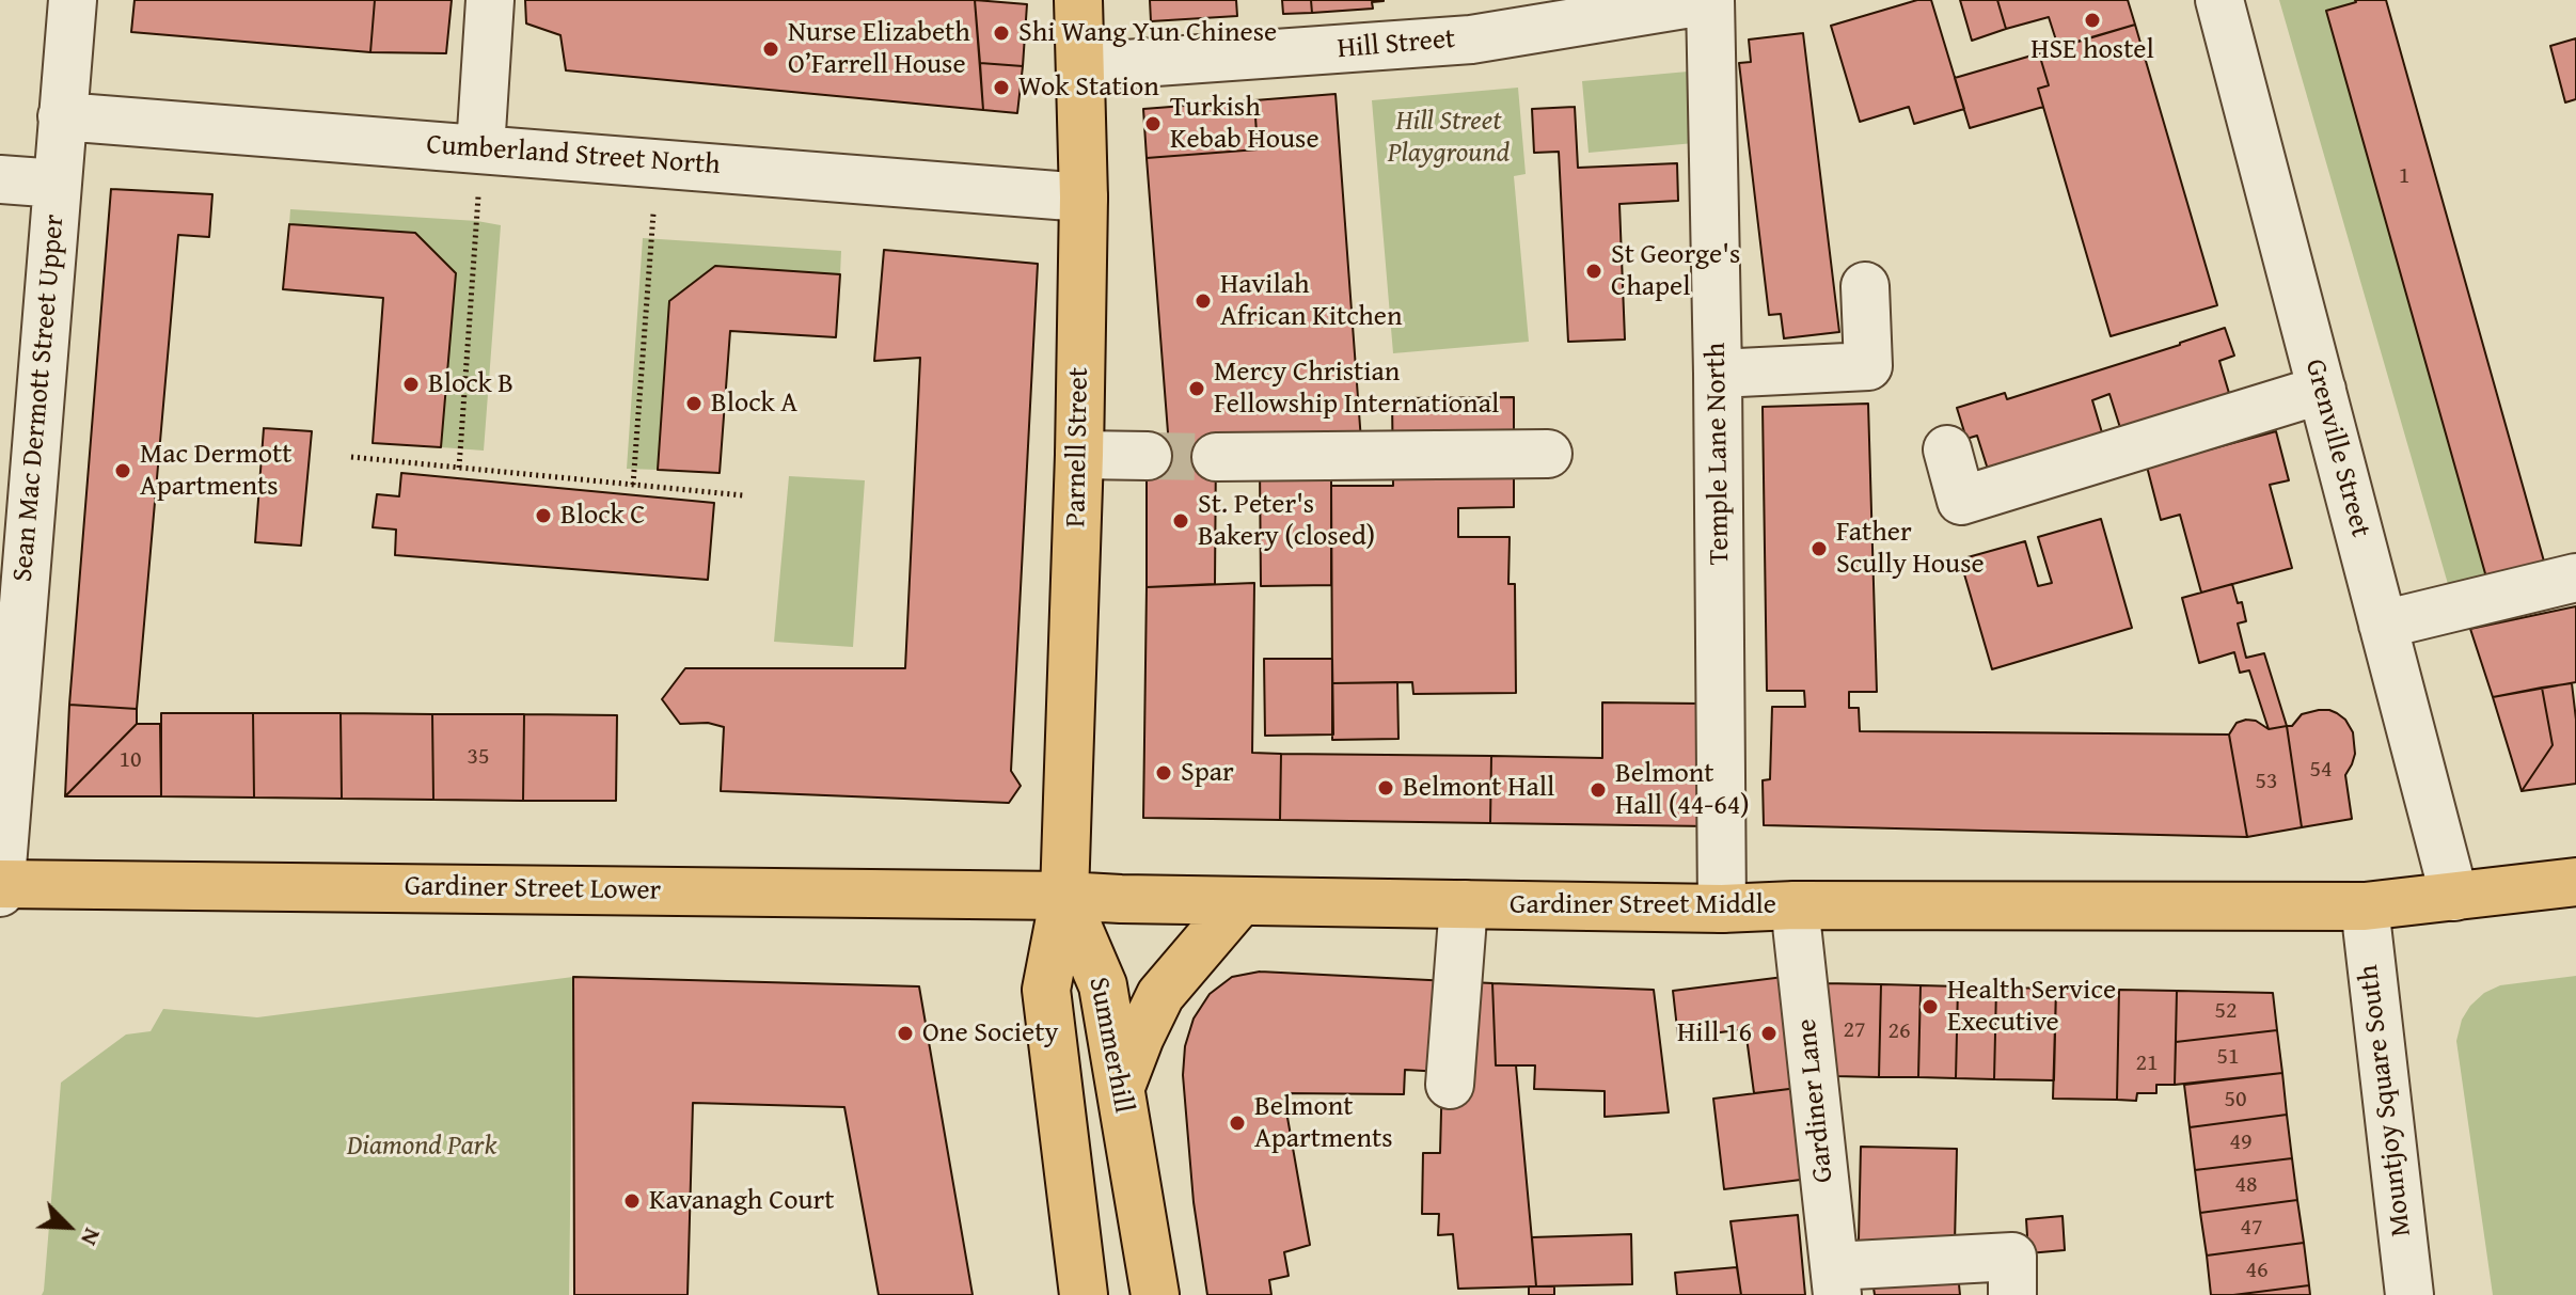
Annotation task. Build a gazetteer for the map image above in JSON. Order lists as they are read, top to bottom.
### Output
{
  "streets": {
    "main road": [
      "Parnell Street",
      "Gardiner Street Lower",
      "Gardiner Street Middle",
      "Summerhill"
    ],
    "street": [
      "Hill Street",
      "Cumberland Street North",
      "Sean Mac Dermott Street Upper",
      "Grenville Street",
      "Temple Lane North",
      "Gardiner Lane",
      "Mountjoy Square South"
    ]
  },
  "crossings": [
    ["Hill Street", "Parnell Street"],
    ["Hill Street", "Temple Lane North"],
    ["Cumberland Street North", "Sean Mac Dermott Street Upper"],
    ["Cumberland Street North", "Parnell Street"],
    ["Sean Mac Dermott Street Upper", "Gardiner Street Lower"],
    ["Parnell Street", "Gardiner Street Lower"],
    ["Parnell Street", "Gardiner Street Middle"],
    ["Parnell Street", "Summerhill"],
    ["Grenville Street", "Gardiner Street Middle"],
    ["Temple Lane North", "Gardiner Street Middle"],
    ["Gardiner Street Lower", "Gardiner Street Middle"],
    ["Gardiner Street Lower", "Summerhill"],
    ["Gardiner Street Middle", "Summerhill"],
    ["Gardiner Street Middle", "Gardiner Lane"],
    ["Gardiner Street Middle", "Mountjoy Square South"]
  ],
  "parks": ["Hill Street Playground", "Diamond Park"],
  "places": [
    "HSE hostel",
    "Shi Wang Yun Chinese",
    "Nurse Elizabeth O’Farrell House",
    "Wok Station",
    "Turkish Kebab House",
    "St George's Chapel",
    "Havilah African Kitchen",
    "Block B",
    "Mercy Christian Fellowship International",
    "Block A",
    "Mac Dermott Apartments",
    "Block C",
    "St. Peter's Bakery (closed)",
    "Father Scully House",
    "Spar",
    "Belmont Hall",
    "Belmont Hall (44-64)",
    "Health Service Executive",
    "One Society",
    "Hill 16",
    "Belmont Apartments",
    "Kavanagh Court"
  ],
  "house_numbers": [
    "1",
    "35",
    "10",
    "54",
    "53",
    "52",
    "27",
    "26",
    "51",
    "21",
    "50",
    "49",
    "48",
    "47",
    "46"
  ],
  "north": "bottom right"
}
